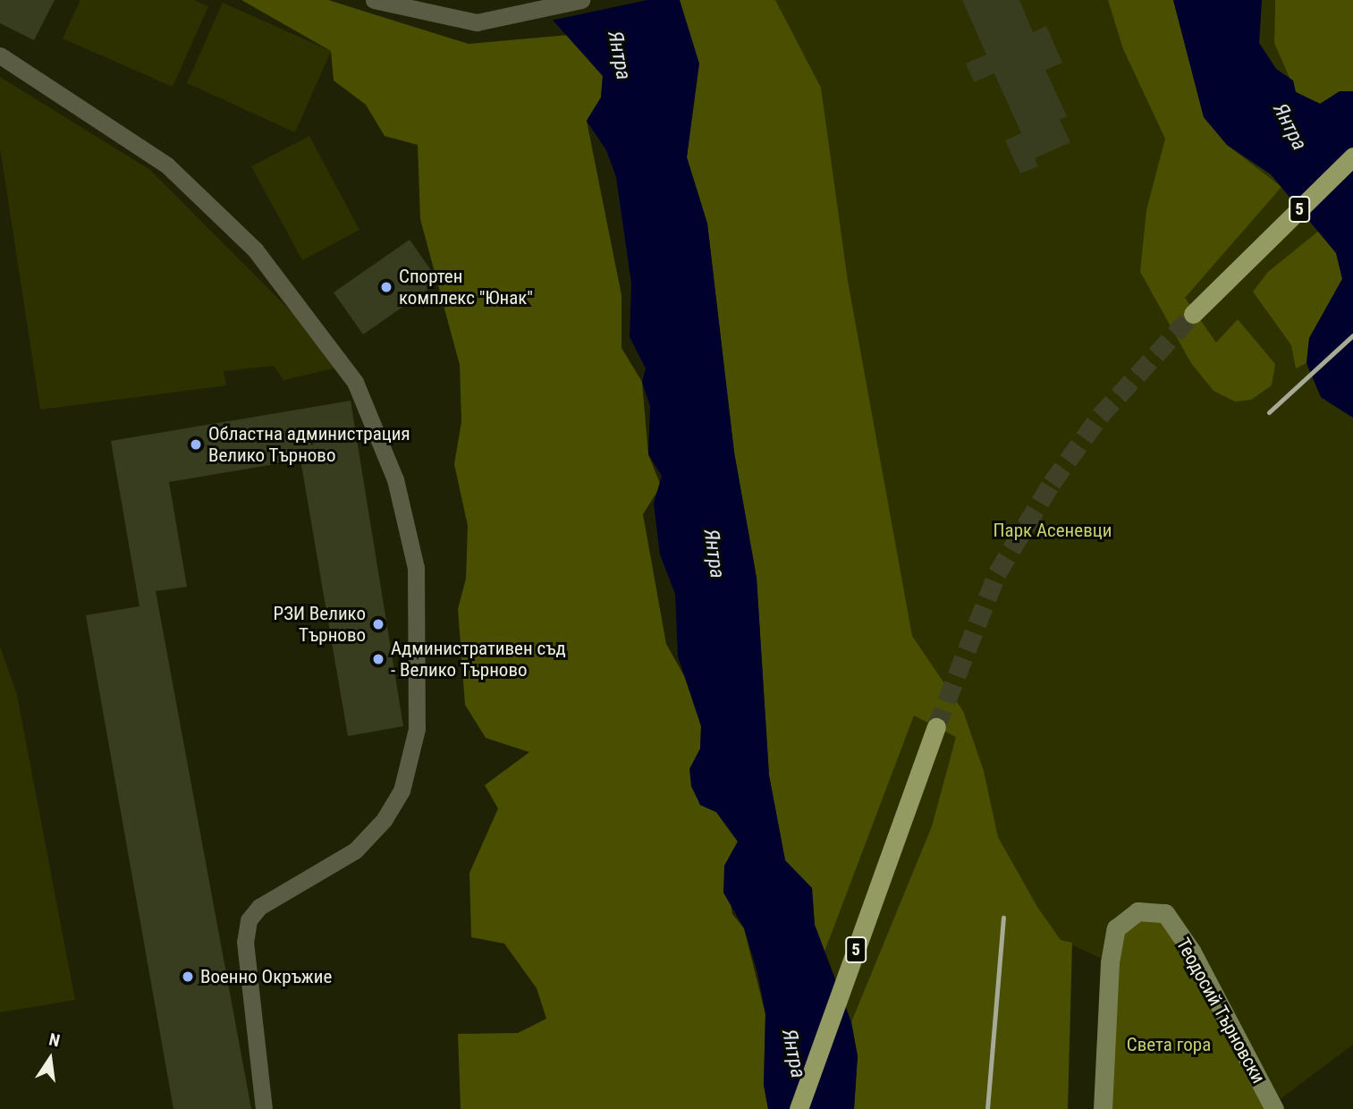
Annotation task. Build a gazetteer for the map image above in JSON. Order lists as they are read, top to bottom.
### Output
{
  "streets": {
    "main road": ["5"],
    "street": ["Теодосий Търновски"]
  },
  "water": ["Янтра"],
  "parks": ["Парк Асеневци", "Света гора"],
  "places": [
    "Спортен комплекс \"Юнак\"",
    "Областна администрация Велико Търново",
    "РЗИ Велико Търново",
    "Административен съд - Велико Търново",
    "Военно Окръжие"
  ],
  "north": "top"
}
